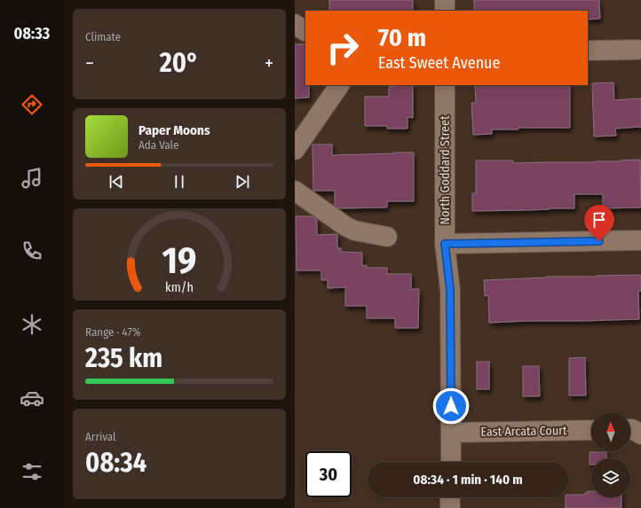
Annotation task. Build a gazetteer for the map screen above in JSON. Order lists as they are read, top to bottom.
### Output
{
  "streets": {
    "street": ["North Goddard Street", "East Arcata Court"]
  },
  "crossings": [
    ["North Goddard Street", "East Arcata Court"]
  ],
  "north": "top",
  "page": {
    "tabs": "08:33",
    "tile": [
      "Climate",
      ["Range · 47%", "235 km"],
      ["Arrival", "08:34"]
    ],
    "turn": ["70 m", "East Sweet Avenue"],
    "heat": ["−", "20°", "+"],
    "song": ["Paper Moons", "Ada Vale"],
    "limit": "30",
    "trip": "08:34 · 1 min · 140 m",
    "gauge": ["19", "km/h"]
  }
}
